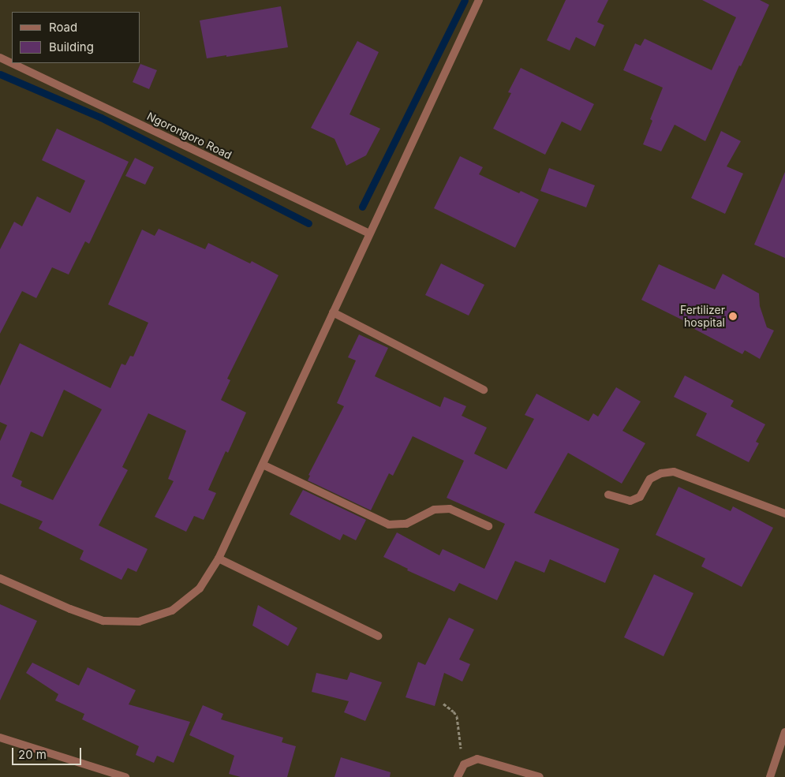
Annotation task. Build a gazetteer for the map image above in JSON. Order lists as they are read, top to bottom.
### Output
{
  "streets": {
    "street": ["Ngorongoro Road"]
  },
  "places": ["Fertilizer hospital"],
  "legend": ["Road", "Building"],
  "scale_bar": "20 m"
}
